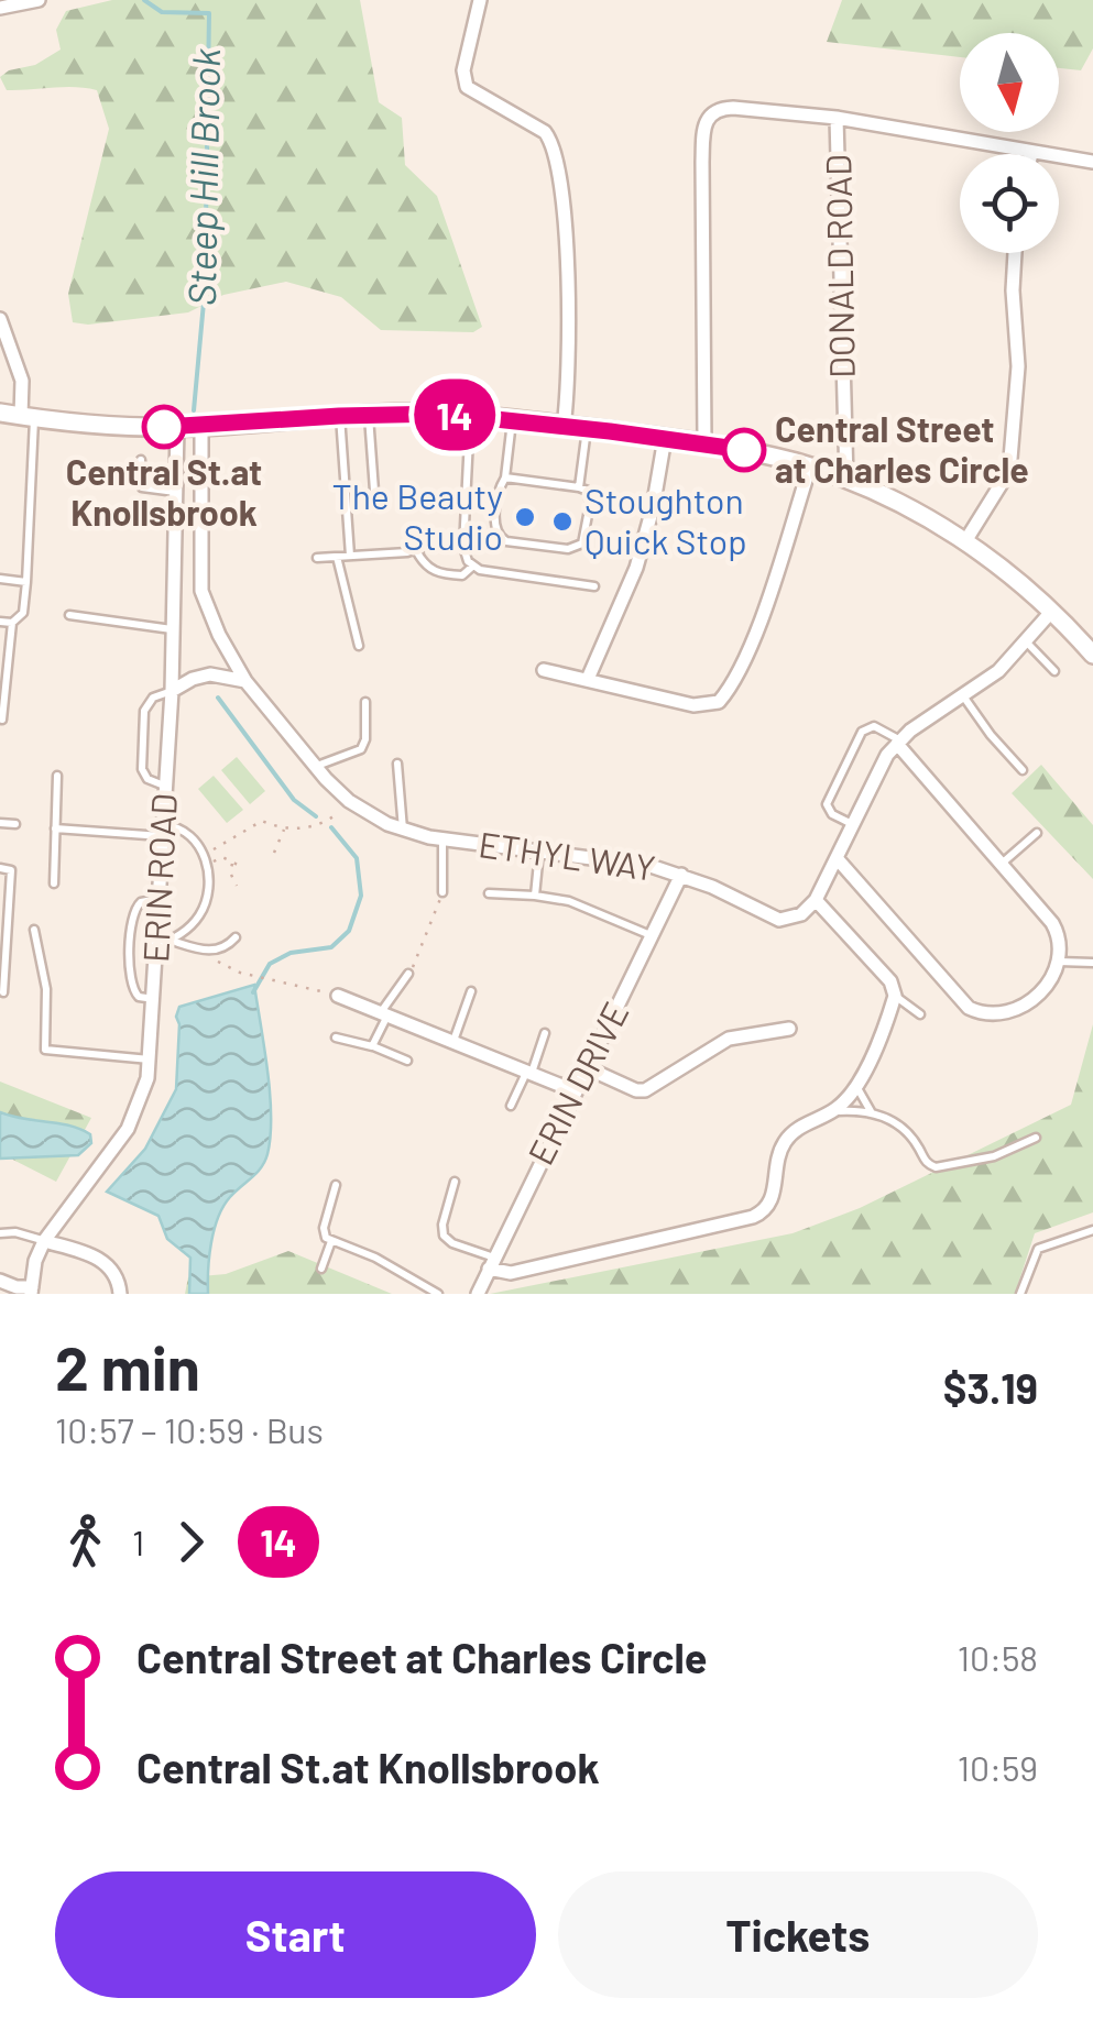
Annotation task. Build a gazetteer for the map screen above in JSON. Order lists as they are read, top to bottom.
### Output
{
  "streets": {
    "street": [
      "DONALD ROAD",
      "ETHYL WAY",
      "ERIN ROAD",
      "ERIN DRIVE"
    ]
  },
  "crossings": [
    ["ETHYL WAY", "ERIN DRIVE"]
  ],
  "water": ["Steep Hill Brook"],
  "places": [
    "Central St.at Knollsbrook",
    "Central Street at Charles Circle",
    "The Beauty Studio",
    "Stoughton Quick Stop"
  ],
  "lines": ["bus line 14"],
  "north": "bottom",
  "page": {
    "on_map": "14",
    "heading": ["2 min", "10:57 – 10:59 · Bus", "$3.19"],
    "legs": ["1", "14"],
    "list": [
      {
        "name": "Central Street at Charles Circle",
        "value": "10:58"
      },
      {
        "name": "Central St.at Knollsbrook",
        "value": "10:59"
      }
    ],
    "buttons": ["Start", "Tickets"]
  }
}
